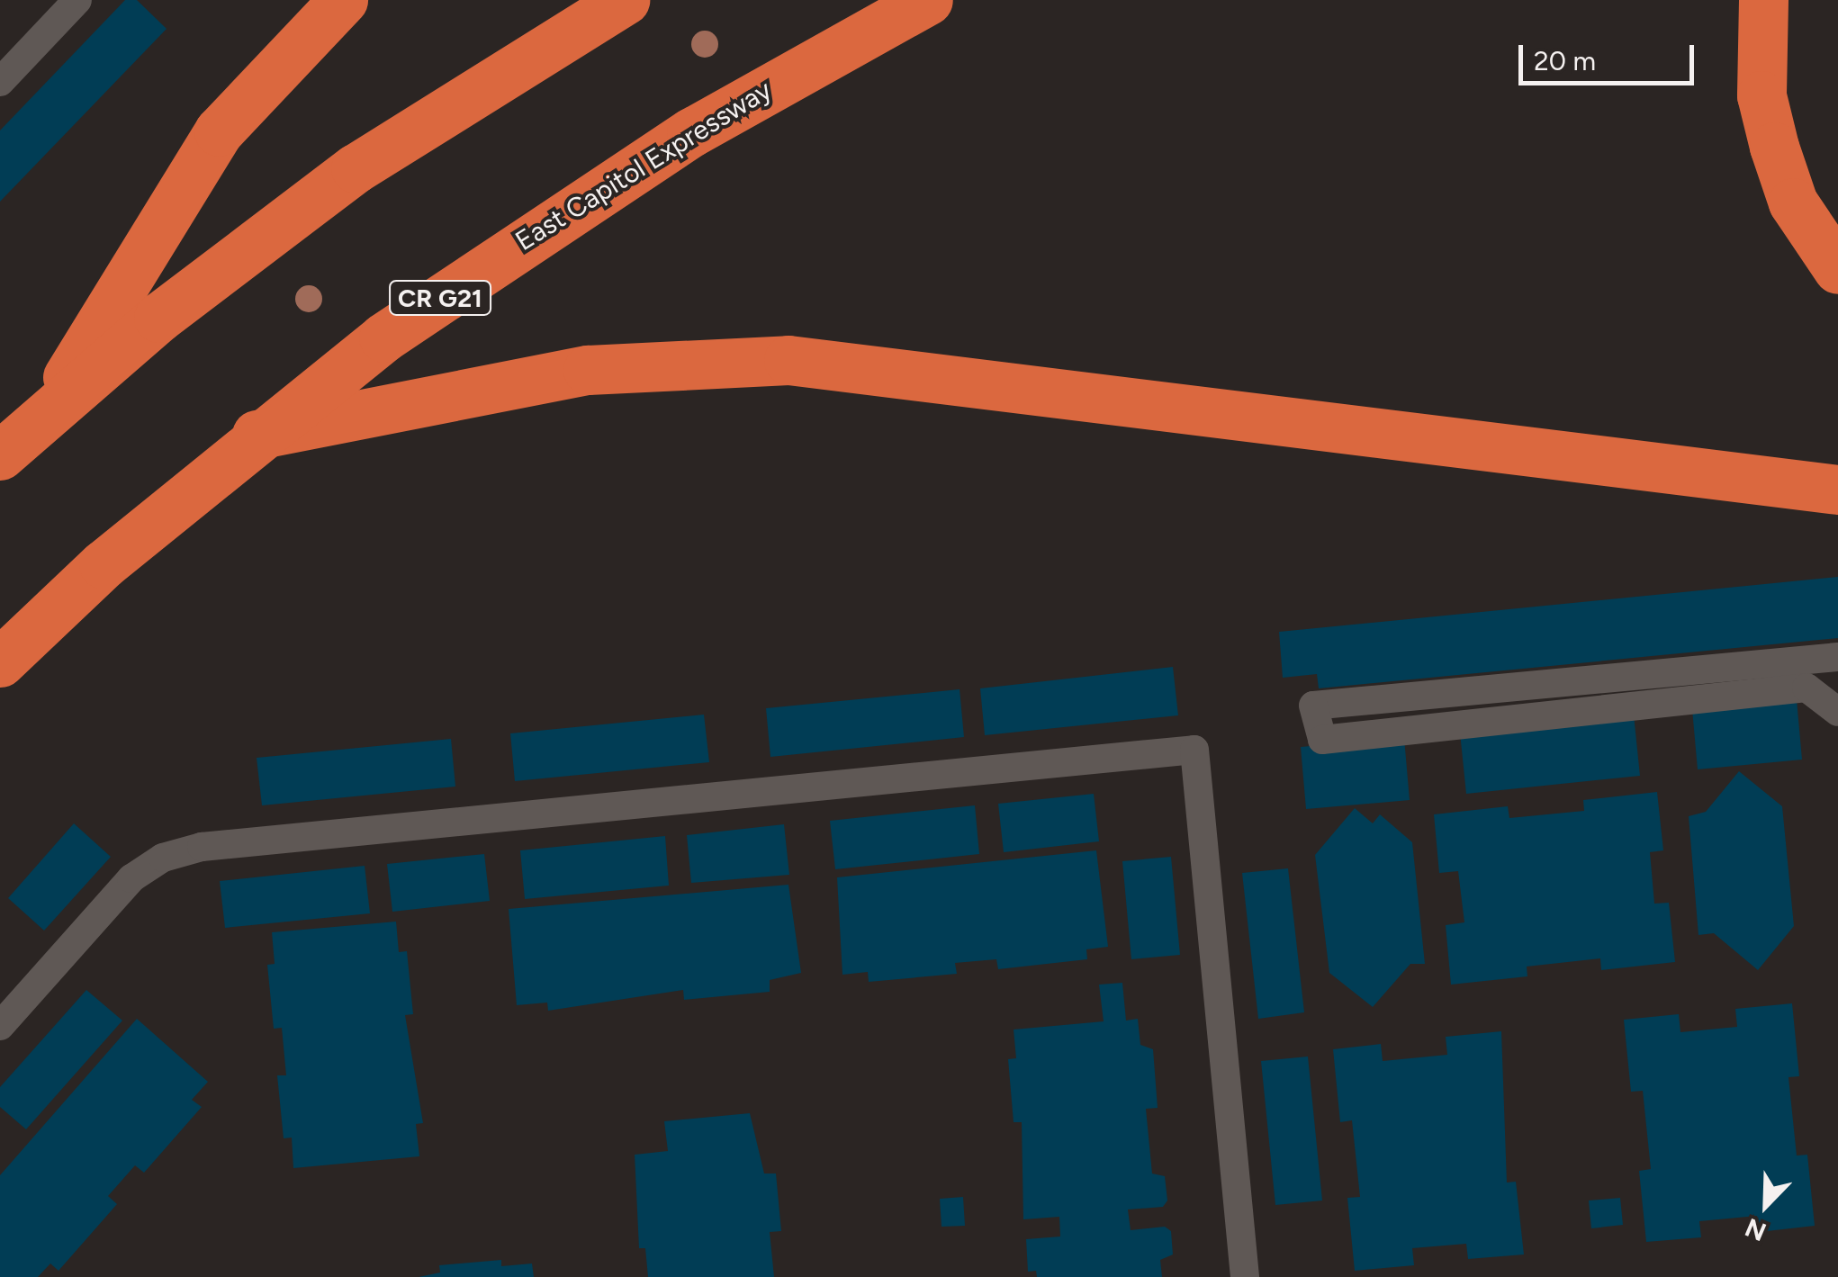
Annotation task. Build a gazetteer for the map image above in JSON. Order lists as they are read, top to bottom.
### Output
{
  "streets": {
    "highway": ["East Capitol Expressway", "CR G21"]
  },
  "scale_bar": "20 m",
  "north": "bottom left"
}
